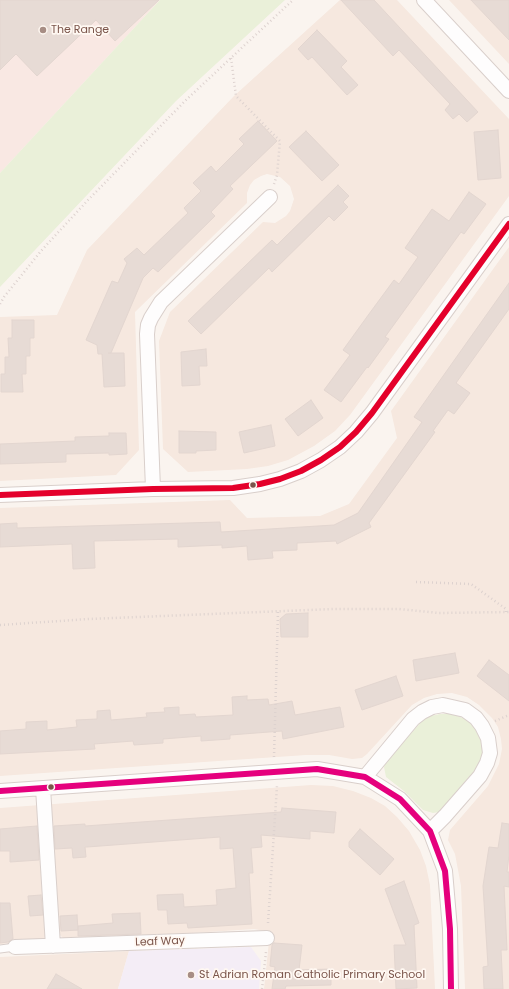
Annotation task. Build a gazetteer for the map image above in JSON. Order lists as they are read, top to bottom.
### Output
{
  "streets": {
    "street": ["Leaf Way"]
  },
  "places": ["The Range", "St Adrian Roman Catholic Primary School"]
}
